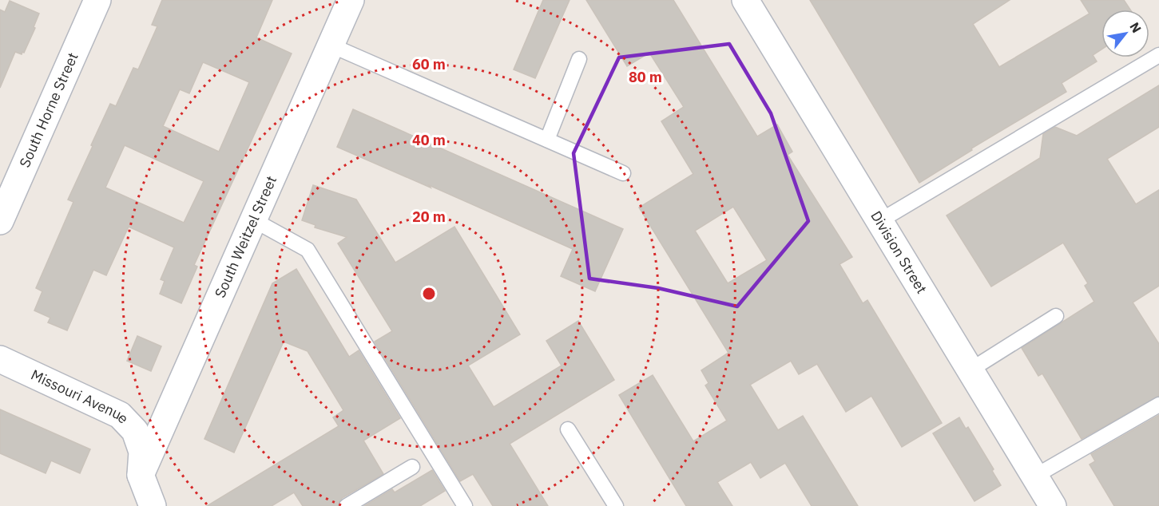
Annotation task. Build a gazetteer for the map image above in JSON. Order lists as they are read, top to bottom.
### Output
{
  "streets": {
    "street": [
      "South Horne Street",
      "South Weitzel Street",
      "Division Street",
      "Missouri Avenue"
    ]
  },
  "crossings": [
    ["South Weitzel Street", "Missouri Avenue"]
  ],
  "north": "top right",
  "rings": [
    "60 m",
    "80 m",
    "40 m",
    "20 m"
  ]
}
